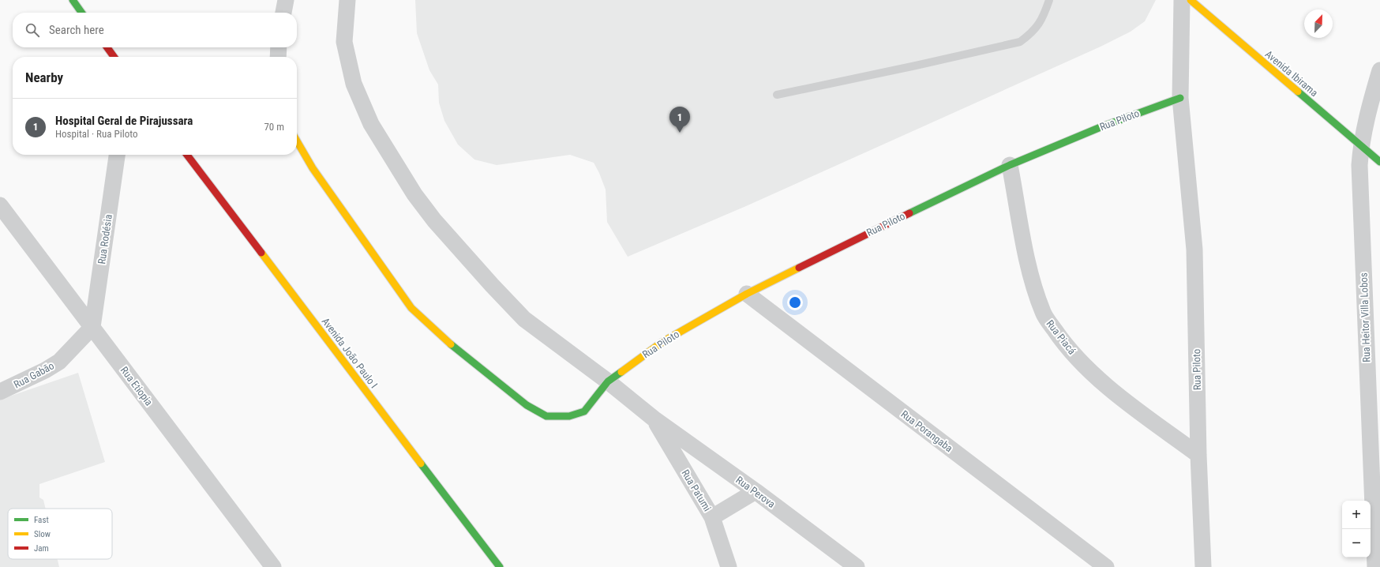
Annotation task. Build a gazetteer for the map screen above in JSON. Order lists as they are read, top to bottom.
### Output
{
  "streets": {
    "street": [
      "Avenida Ibirama",
      "Rua Piloto",
      "Rua Rodésia",
      "Rua Heitor Villa Lobos",
      "Rua Piacá",
      "Avenida João Paulo I",
      "Rua Gabão",
      "Rua Etiopia",
      "Rua Porangaba",
      "Rua Patumi",
      "Rua Perova"
    ]
  },
  "crossings": [
    ["Avenida Ibirama", "Rua Heitor Villa Lobos"],
    ["Rua Piloto", "Rua Piacá"],
    ["Rua Piloto", "Rua Porangaba"],
    ["Rua Piloto", "Rua Perova"],
    ["Rua Rodésia", "Rua Gabão"],
    ["Rua Rodésia", "Rua Etiopia"],
    ["Rua Gabão", "Rua Etiopia"],
    ["Rua Patumi", "Rua Perova"]
  ],
  "legend": ["Fast", "Slow", "Jam"],
  "north": "top right",
  "page": {
    "search": "Search here",
    "heading": "Nearby",
    "list": [
      {
        "mark": "1",
        "name": "Hospital Geral de Pirajussara",
        "note": "Hospital · Rua Piloto",
        "value": "70 m"
      }
    ],
    "pins": "1",
    "map_buttons": ["+", "−"]
  }
}
